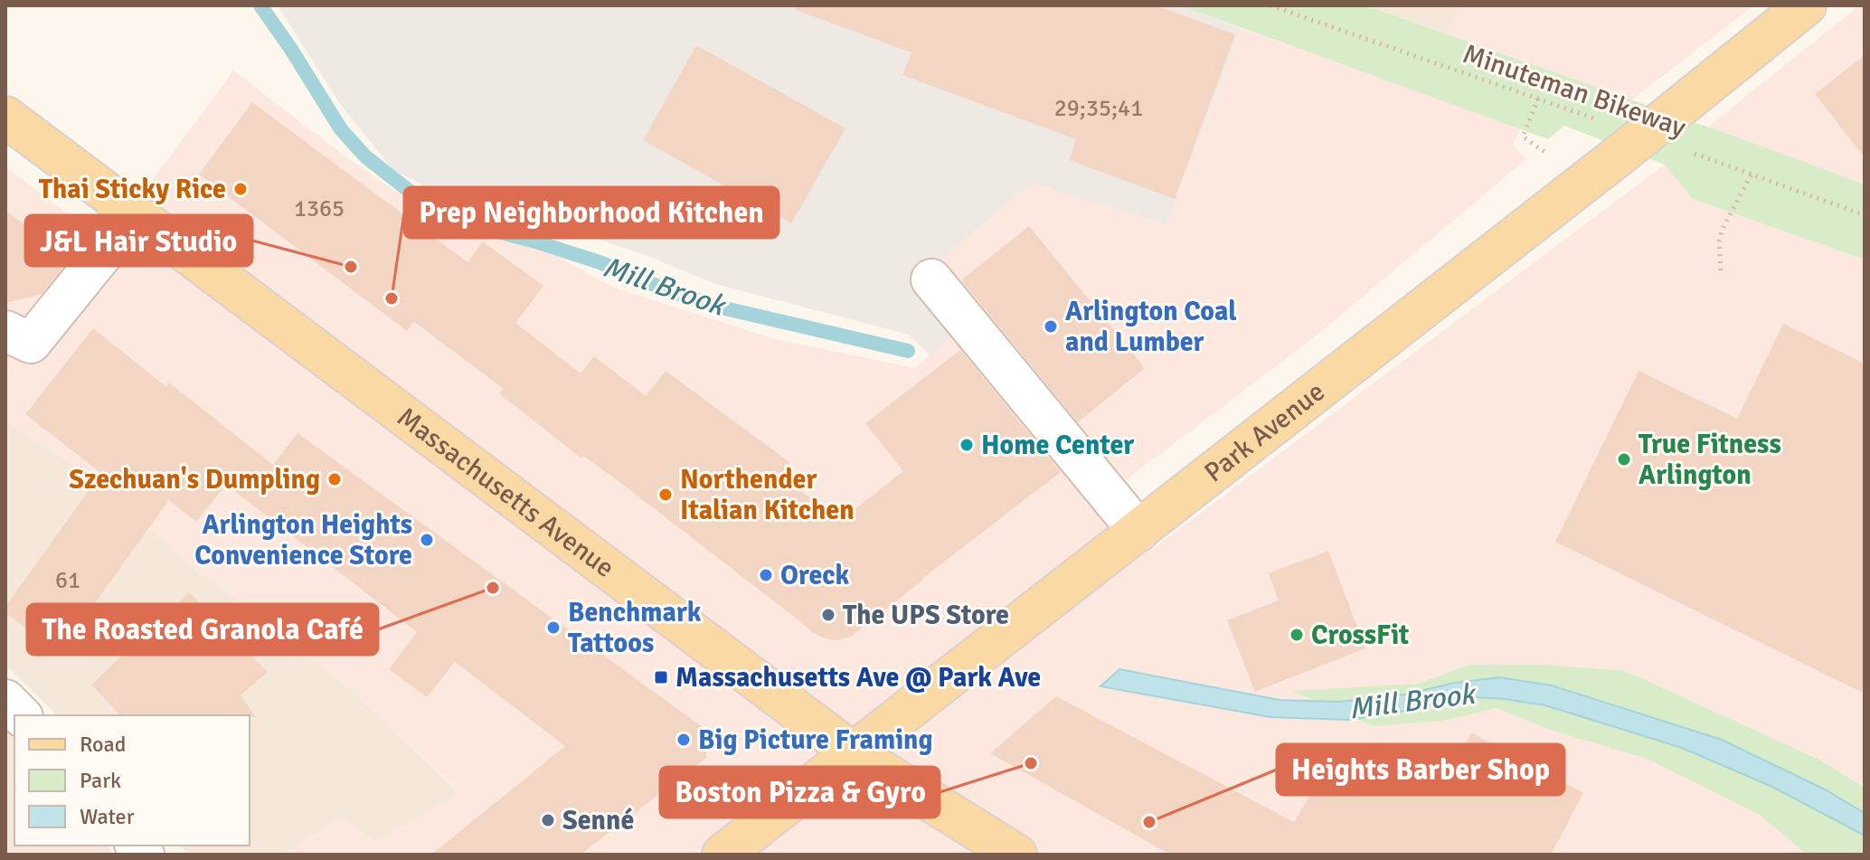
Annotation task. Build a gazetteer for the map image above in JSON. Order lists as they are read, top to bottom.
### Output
{
  "streets": {
    "main road": ["Park Avenue", "Massachusetts Avenue"],
    "path": ["Minuteman Bikeway"]
  },
  "crossings": [
    ["Minuteman Bikeway", "Park Avenue"],
    ["Park Avenue", "Massachusetts Avenue"]
  ],
  "water": ["Mill Brook"],
  "places": {
    "other": [
      "Thai Sticky Rice",
      "J&L Hair Studio",
      "Prep Neighborhood Kitchen",
      "Arlington Coal and Lumber",
      "Home Center",
      "True Fitness Arlington",
      "Szechuan's Dumpling",
      "Northender Italian Kitchen",
      "Arlington Heights Convenience Store",
      "Oreck",
      "The Roasted Granola Café",
      "The UPS Store",
      "Benchmark Tattoos",
      "CrossFit",
      "Big Picture Framing",
      "Boston Pizza & Gyro",
      "Senné",
      "Heights Barber Shop"
    ],
    "transit": ["Massachusetts Ave @ Park Ave"]
  },
  "house_numbers": ["29;35;41", "1365", "61"],
  "legend": ["Road", "Park", "Water"]
}
